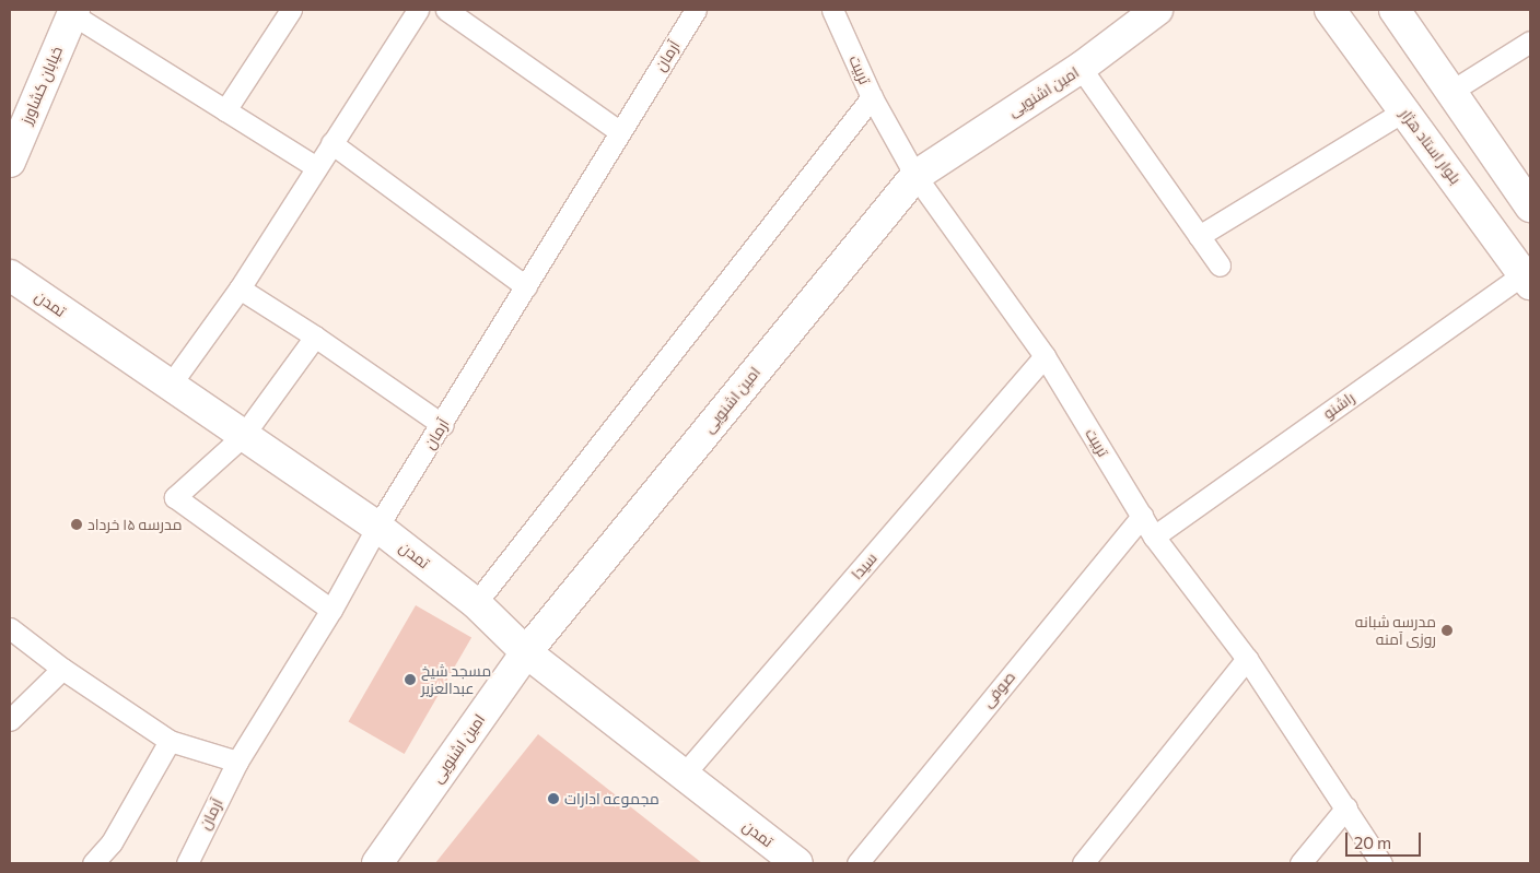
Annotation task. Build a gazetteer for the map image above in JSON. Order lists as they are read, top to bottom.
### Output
{
  "streets": {
    "street": [
      "آرمان",
      "تربیت",
      "خیابان کشاورز",
      "امین اشنویی",
      "بلوار استاد هژار",
      "تمدن",
      "راشنو",
      "سیدا",
      "صوفی"
    ]
  },
  "crossings": [
    ["آرمان", "تمدن"],
    ["تربیت", "امین اشنویی"],
    ["تربیت", "راشنو"],
    ["تربیت", "سیدا"],
    ["تربیت", "صوفی"],
    ["امین اشنویی", "تمدن"],
    ["بلوار استاد هژار", "راشنو"],
    ["تمدن", "سیدا"]
  ],
  "places": [
    "مدرسه ۱۵ خرداد",
    "مدرسه شبانه روزی آمنه",
    "مسجد شیخ عبدالعزیر",
    "مجموعه ادارات"
  ],
  "scale_bar": "20 m"
}
